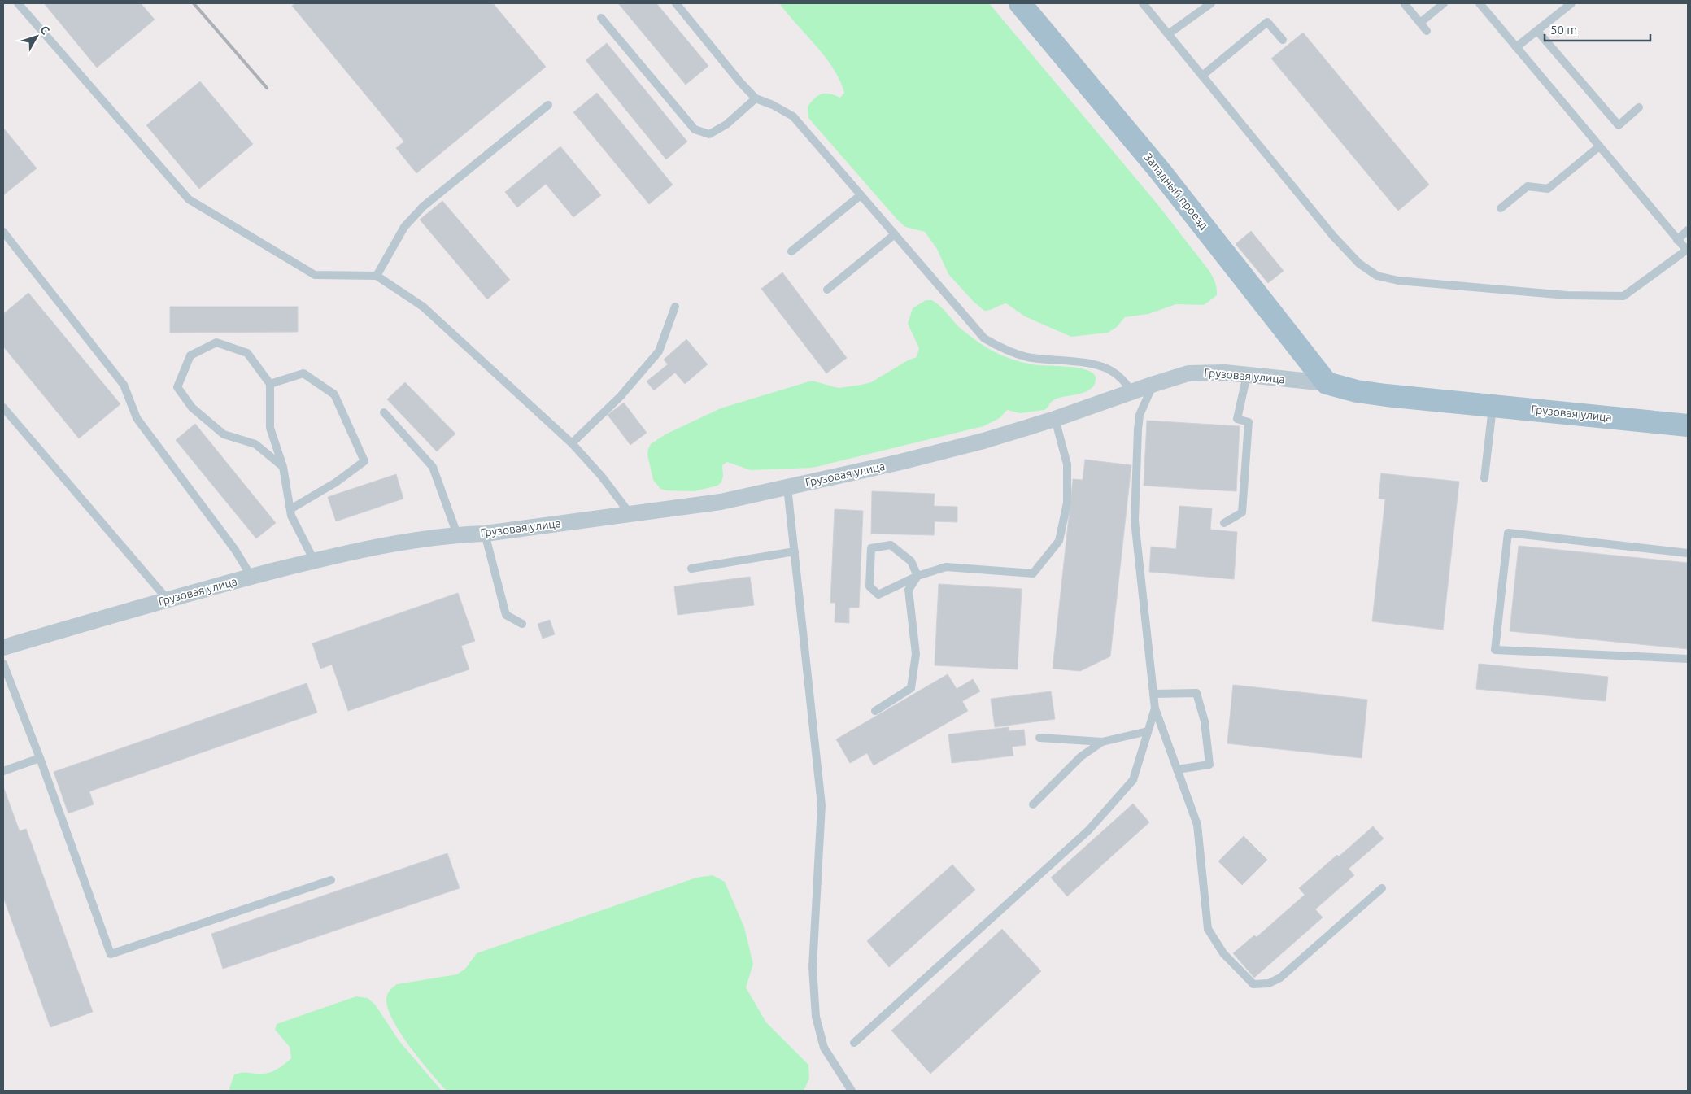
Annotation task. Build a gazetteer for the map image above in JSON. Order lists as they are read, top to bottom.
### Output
{
  "streets": {
    "main road": ["Западный проезд", "Грузовая улица"]
  },
  "crossings": [
    ["Западный проезд", "Грузовая улица"]
  ],
  "scale_bar": "50 m",
  "north": "top right"
}
